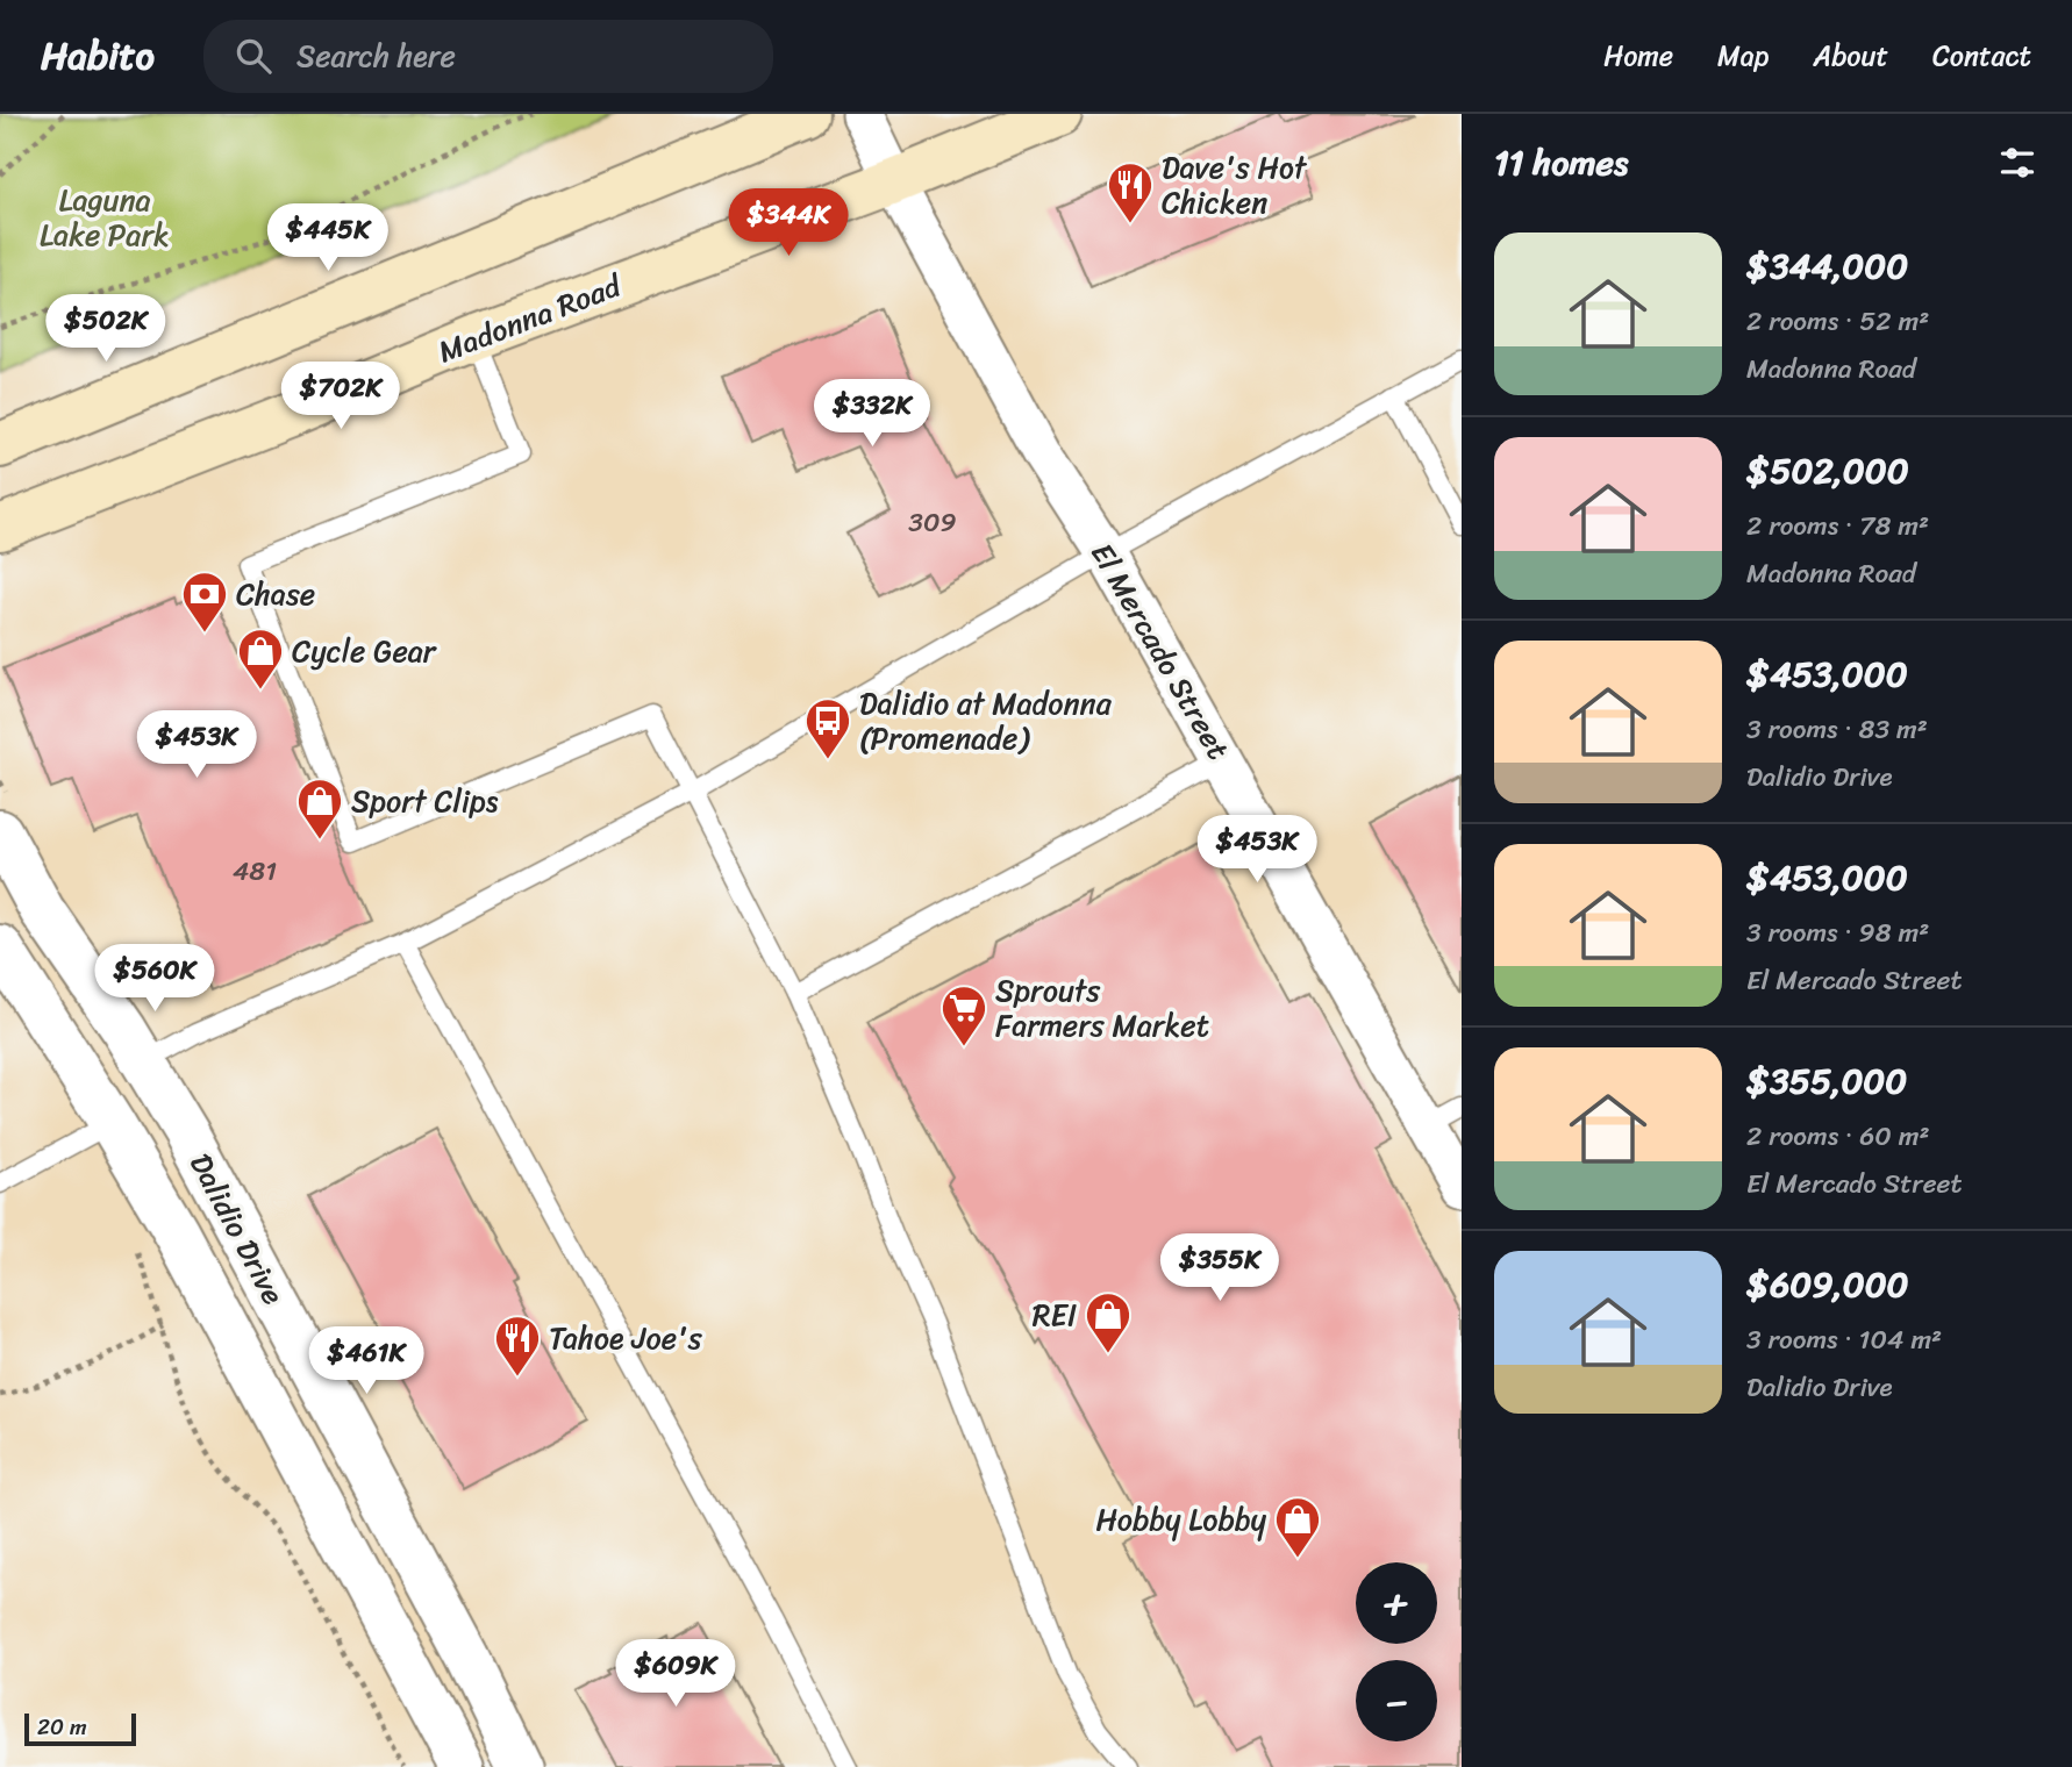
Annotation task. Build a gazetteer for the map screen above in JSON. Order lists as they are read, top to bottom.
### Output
{
  "streets": {
    "main road": ["Madonna Road"],
    "street": ["El Mercado Street", "Dalidio Drive"]
  },
  "crossings": [
    ["Madonna Road", "El Mercado Street"]
  ],
  "parks": ["Laguna Lake Park"],
  "places": {
    "restaurant": ["Dave's Hot Chicken", "Tahoe Joe's"],
    "bank": ["Chase"],
    "shop": [
      "Cycle Gear",
      "Sport Clips",
      "REI",
      "Hobby Lobby"
    ],
    "bus stop": ["Dalidio at Madonna (Promenade)"],
    "supermarket": ["Sprouts Farmers Market"]
  },
  "house_numbers": ["309", "481"],
  "scale_bar": "20 m",
  "page": {
    "header": "Habito",
    "search": "Search here",
    "nav": [
      "Home",
      "Map",
      "About",
      "Contact"
    ],
    "heading": "11 homes",
    "price": [
      "$344K",
      "$445K",
      "$502K",
      "$702K",
      "$332K",
      "$453K",
      "$453K",
      "$560K",
      "$355K",
      "$461K",
      "$609K"
    ],
    "list": [
      {
        "name": "$344,000",
        "note": "2 rooms · 52 m² · Madonna Road"
      },
      {
        "name": "$502,000",
        "note": "2 rooms · 78 m² · Madonna Road"
      },
      {
        "name": "$453,000",
        "note": "3 rooms · 83 m² · Dalidio Drive"
      },
      {
        "name": "$453,000",
        "note": "3 rooms · 98 m² · El Mercado Street"
      },
      {
        "name": "$355,000",
        "note": "2 rooms · 60 m² · El Mercado Street"
      },
      {
        "name": "$609,000",
        "note": "3 rooms · 104 m² · Dalidio Drive"
      }
    ],
    "map_buttons": ["+", "−"],
    "scale": "20 m"
  }
}
